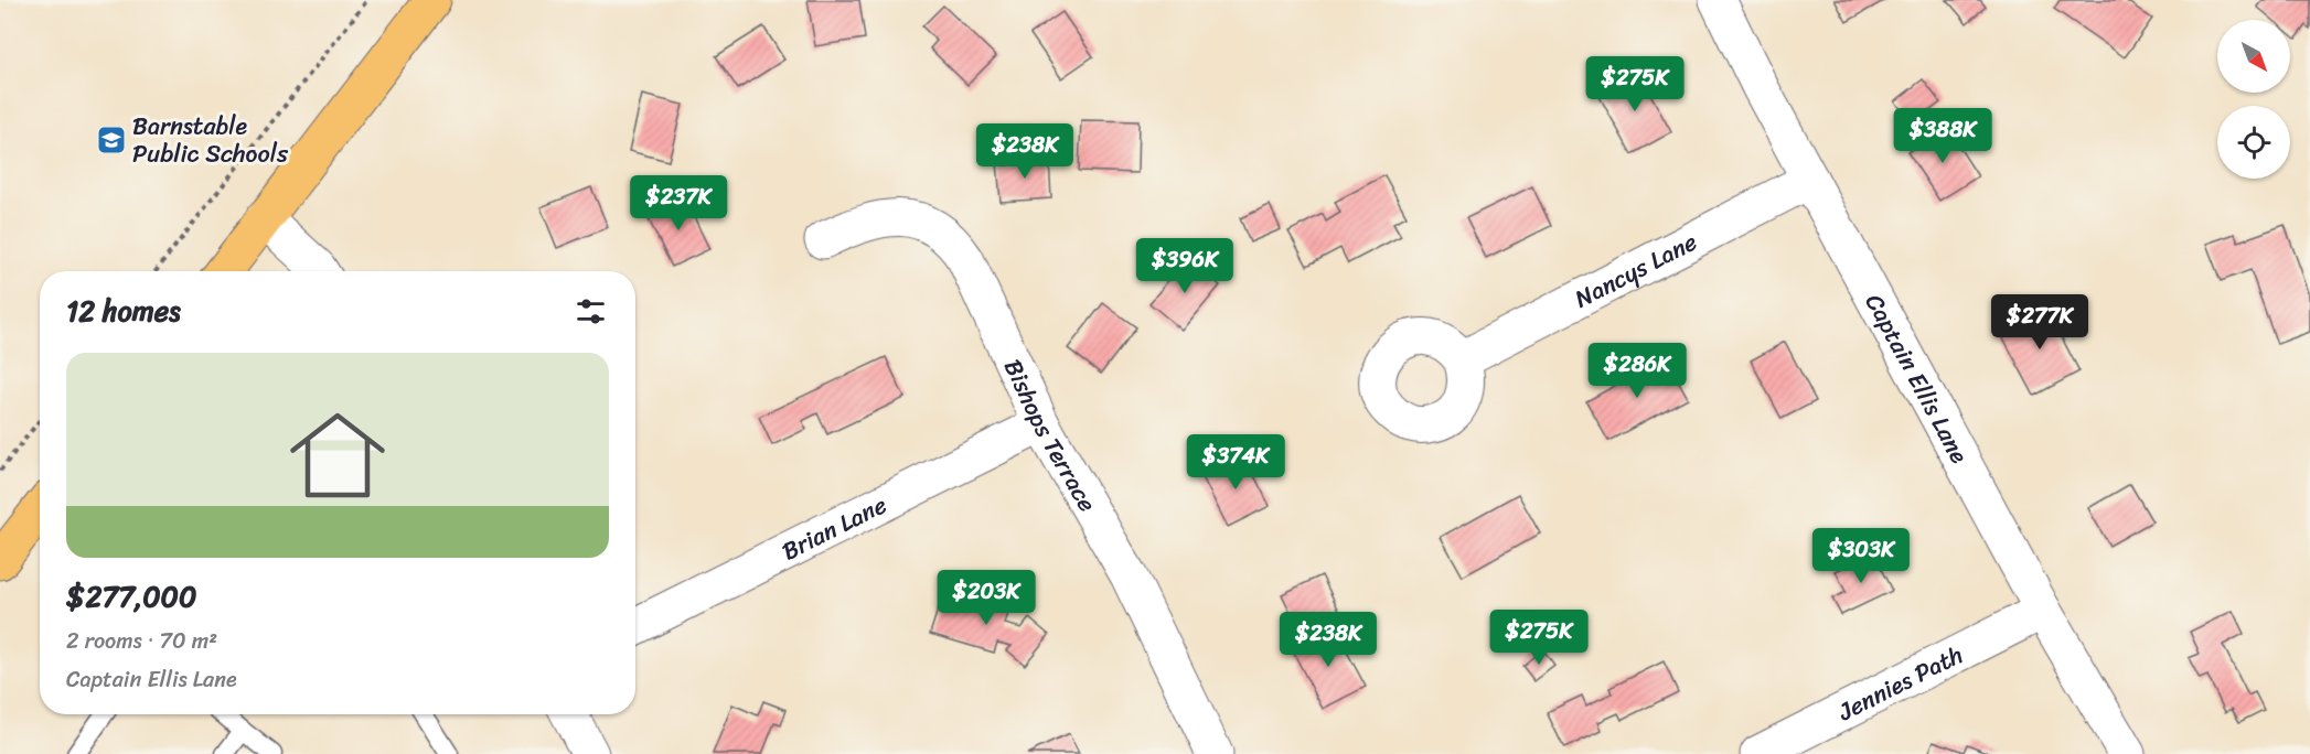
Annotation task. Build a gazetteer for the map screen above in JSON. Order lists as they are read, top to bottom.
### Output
{
  "streets": {
    "street": [
      "Nancys Lane",
      "Captain Ellis Lane",
      "Bishops Terrace",
      "Brian Lane",
      "Jennies Path"
    ]
  },
  "crossings": [
    ["Nancys Lane", "Captain Ellis Lane"],
    ["Captain Ellis Lane", "Jennies Path"],
    ["Bishops Terrace", "Brian Lane"]
  ],
  "places": {
    "school or university": ["Barnstable Public Schools"]
  },
  "north": "bottom right",
  "page": {
    "price": [
      "$275K",
      "$388K",
      "$238K",
      "$237K",
      "$396K",
      "$277K",
      "$286K",
      "$374K",
      "$303K",
      "$203K",
      "$275K",
      "$238K"
    ],
    "heading": "12 homes",
    "list": [
      {
        "name": "$277,000",
        "note": "2 rooms · 70 m² · Captain Ellis Lane"
      }
    ]
  }
}
